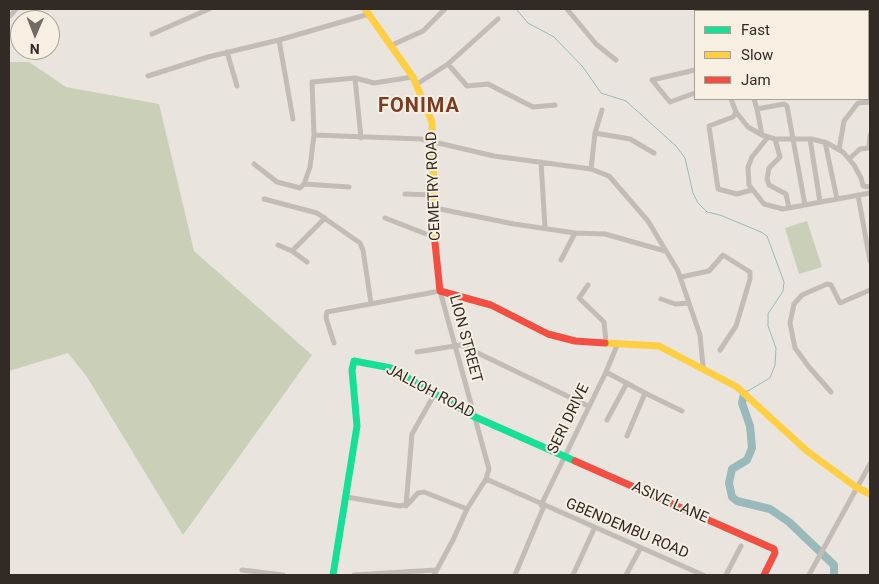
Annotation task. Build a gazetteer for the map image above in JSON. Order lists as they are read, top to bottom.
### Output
{
  "streets": {
    "street": [
      "CEMETRY ROAD",
      "LION STREET",
      "JALLOH ROAD",
      "SERI DRIVE",
      "ASIVE LANE",
      "GBENDEMBU ROAD"
    ]
  },
  "crossings": [
    ["CEMETRY ROAD", "LION STREET"],
    ["LION STREET", "JALLOH ROAD"],
    ["LION STREET", "GBENDEMBU ROAD"],
    ["JALLOH ROAD", "SERI DRIVE"],
    ["JALLOH ROAD", "ASIVE LANE"],
    ["SERI DRIVE", "ASIVE LANE"],
    ["SERI DRIVE", "GBENDEMBU ROAD"]
  ],
  "districts": ["FONIMA"],
  "legend": ["Fast", "Slow", "Jam"],
  "north": "bottom"
}
